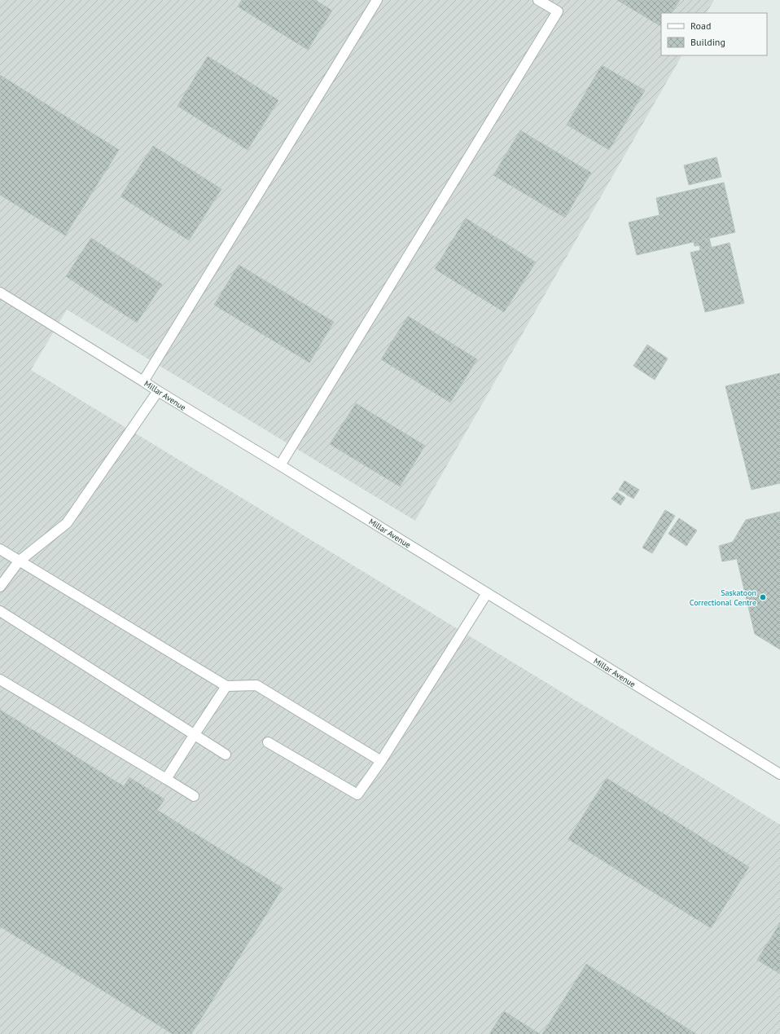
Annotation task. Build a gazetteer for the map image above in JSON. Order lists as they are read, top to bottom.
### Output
{
  "streets": {
    "street": ["Millar Avenue"]
  },
  "places": ["Saskatoon Correctional Centre"],
  "legend": ["Road", "Building"]
}
